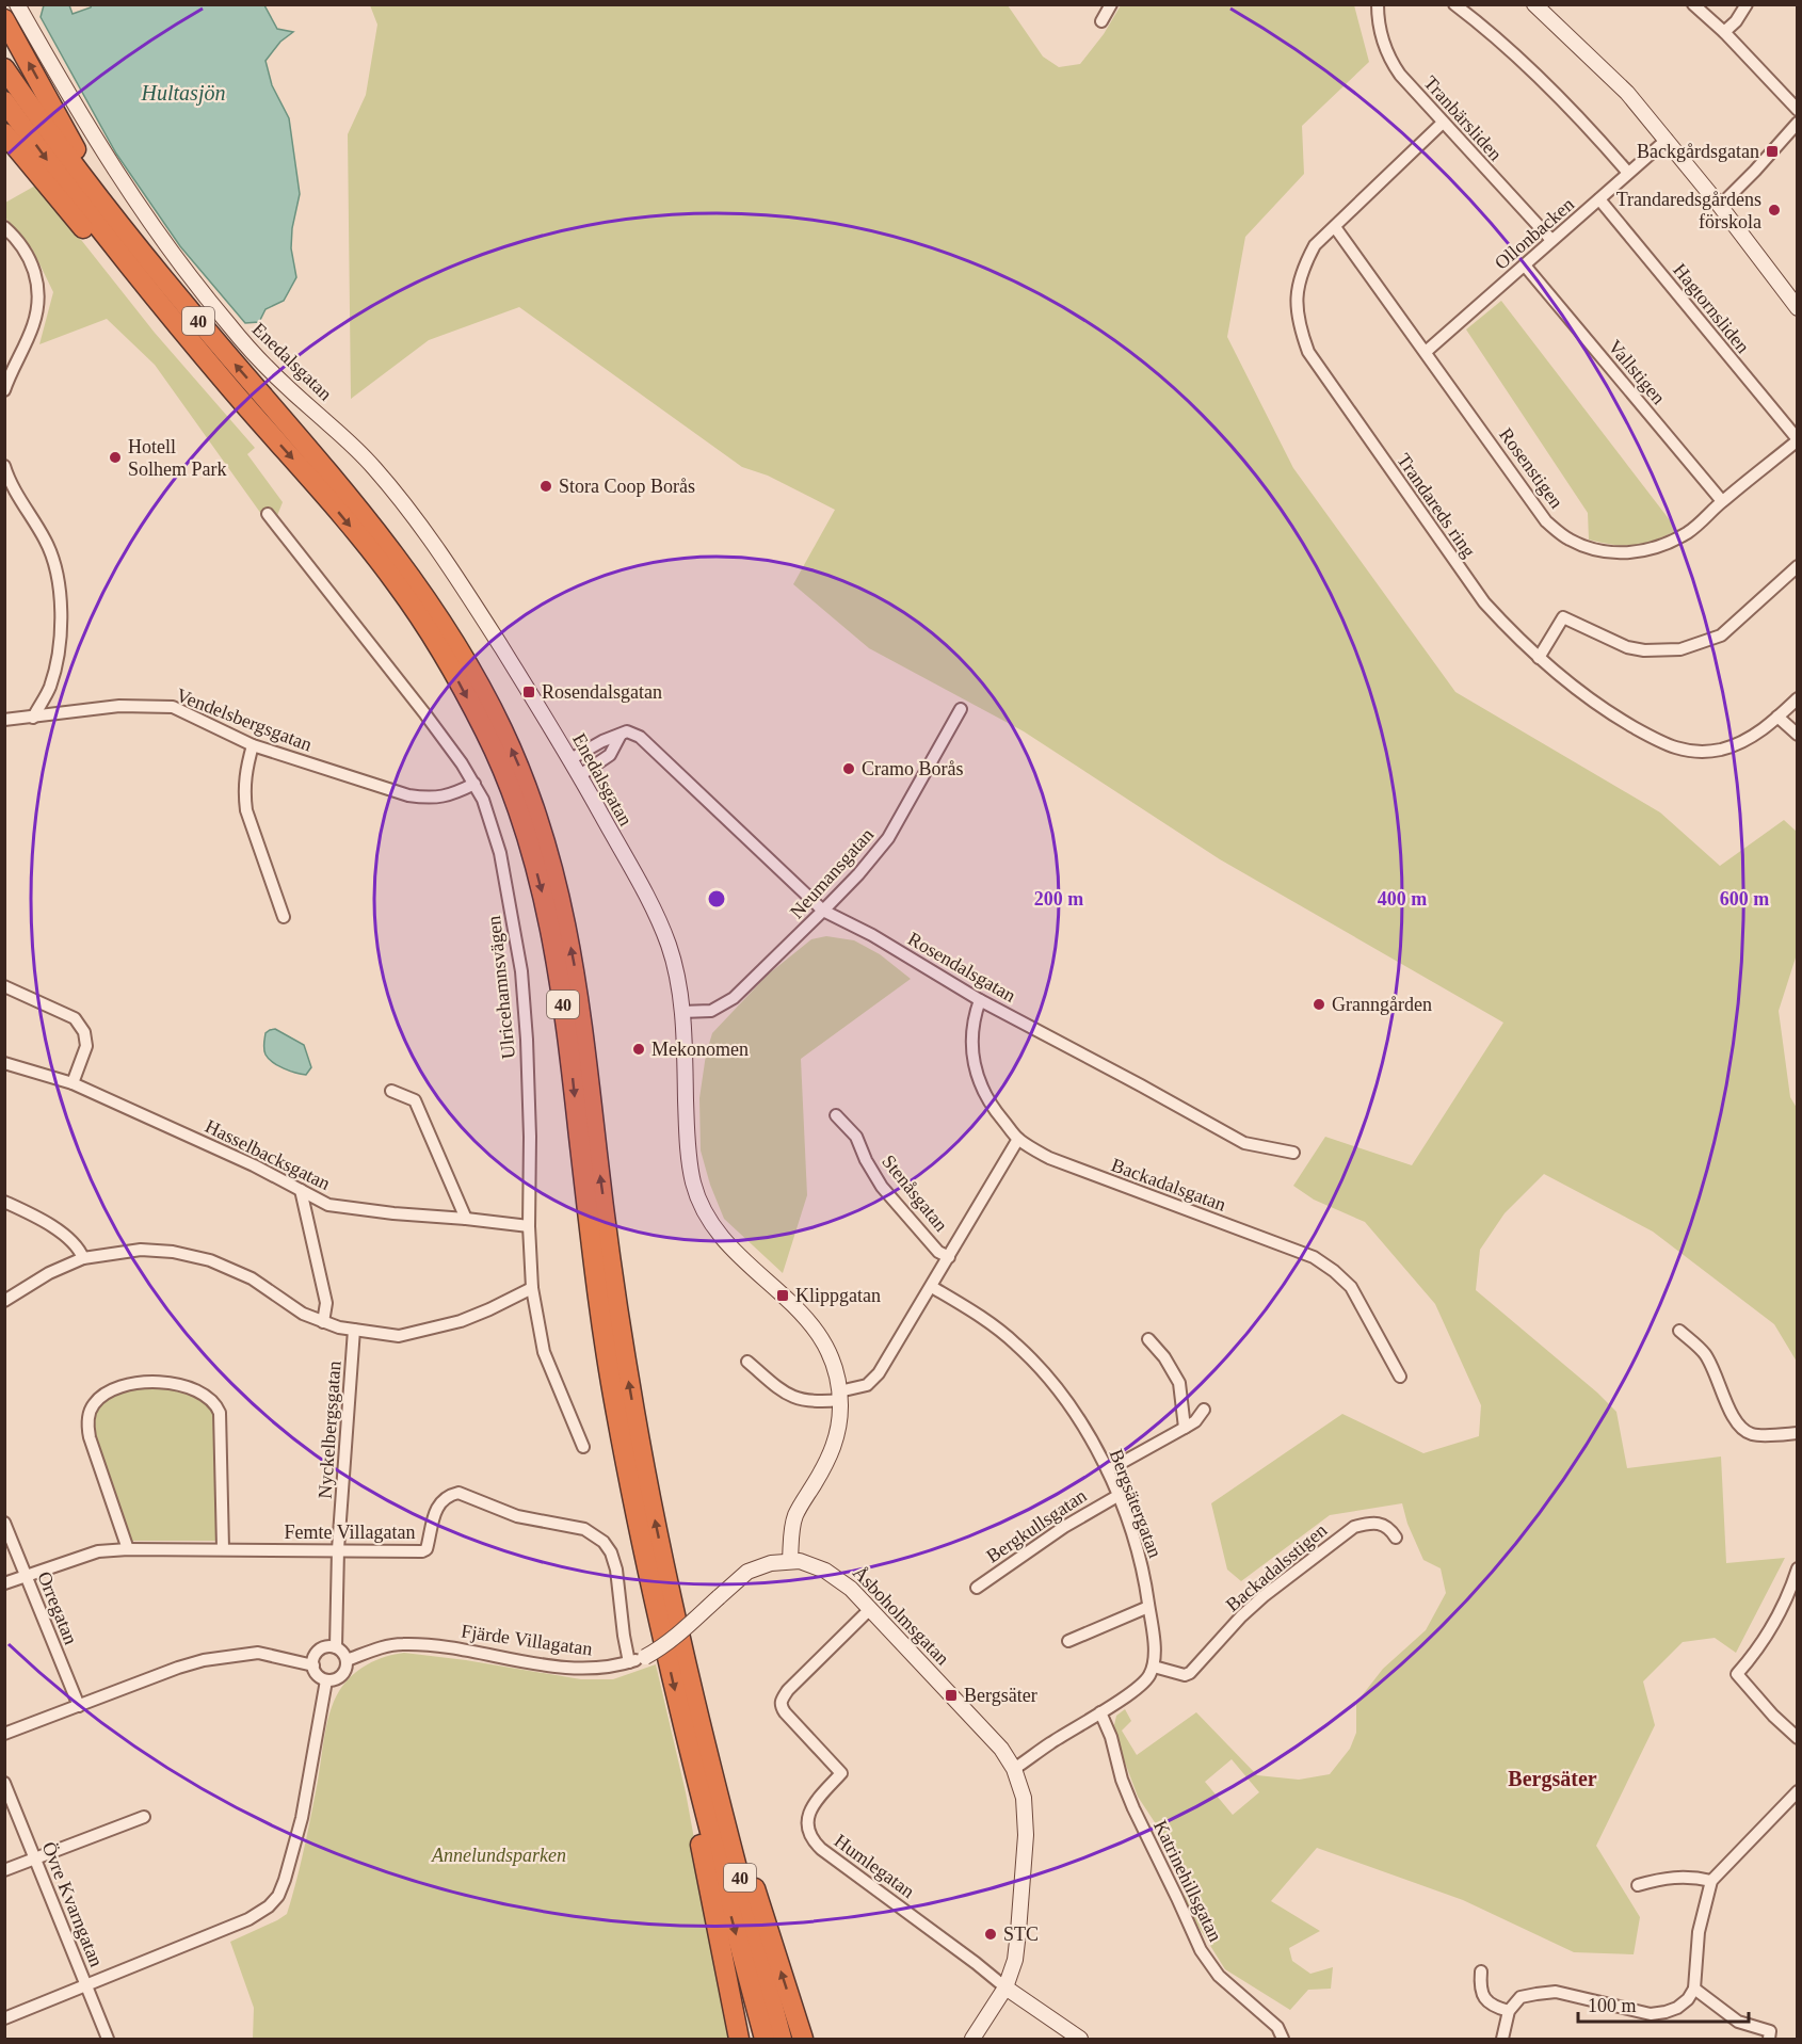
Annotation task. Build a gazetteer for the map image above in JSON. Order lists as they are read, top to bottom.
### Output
{
  "streets": {
    "highway": ["40"],
    "street": [
      "Tranbärsliden",
      "Ollonbacken",
      "Hagtornsliden",
      "Enedalsgatan",
      "Vallstigen",
      "Rosenstigen",
      "Trandareds ring",
      "Vendelsbergsgatan",
      "Neumansgatan",
      "Rosendalsgatan",
      "Ulricehamnsvägen",
      "Hasselbacksgatan",
      "Backadalsgatan",
      "Stenåsgatan",
      "Nyckelbergsgatan",
      "Bergsätergatan",
      "Bergkullsgatan",
      "Femte Villagatan",
      "Backadalsstigen",
      "Orregatan",
      "Åsboholmsgatan",
      "Fjärde Villagatan",
      "Humlegatan",
      "Katrinehillsgatan",
      "Övre Kvarngatan"
    ]
  },
  "crossings": [
    ["Tranbärsliden", "Ollonbacken"],
    ["Tranbärsliden", "Trandareds ring"],
    ["Ollonbacken", "Hagtornsliden"],
    ["Ollonbacken", "Vallstigen"],
    ["Ollonbacken", "Rosenstigen"],
    ["Hagtornsliden", "Rosenstigen"],
    ["Enedalsgatan", "Neumansgatan"],
    ["Enedalsgatan", "Åsboholmsgatan"],
    ["Vallstigen", "Rosenstigen"],
    ["Rosenstigen", "Trandareds ring"],
    ["Vendelsbergsgatan", "Ulricehamnsvägen"],
    ["Neumansgatan", "Rosendalsgatan"],
    ["Rosendalsgatan", "Backadalsgatan"],
    ["Ulricehamnsvägen", "Hasselbacksgatan"],
    ["Nyckelbergsgatan", "Femte Villagatan"],
    ["Nyckelbergsgatan", "Fjärde Villagatan"],
    ["Bergsätergatan", "Bergkullsgatan"],
    ["Bergsätergatan", "Backadalsstigen"],
    ["Femte Villagatan", "Orregatan"],
    ["Femte Villagatan", "Fjärde Villagatan"],
    ["Åsboholmsgatan", "Fjärde Villagatan"],
    ["Åsboholmsgatan", "Humlegatan"]
  ],
  "districts": ["Bergsäter"],
  "water": ["Hultasjön"],
  "parks": ["Annelundsparken"],
  "places": {
    "transit": [
      "Backgårdsgatan",
      "Rosendalsgatan",
      "Klippgatan",
      "Bergsäter"
    ],
    "other": [
      "Trandaredsgårdens förskola",
      "Hotell Solhem Park",
      "Stora Coop Borås",
      "Cramo Borås",
      "Granngården",
      "Mekonomen",
      "STC"
    ]
  },
  "scale_bar": "100 m",
  "rings": ["200 m", "400 m", "600 m"]
}
